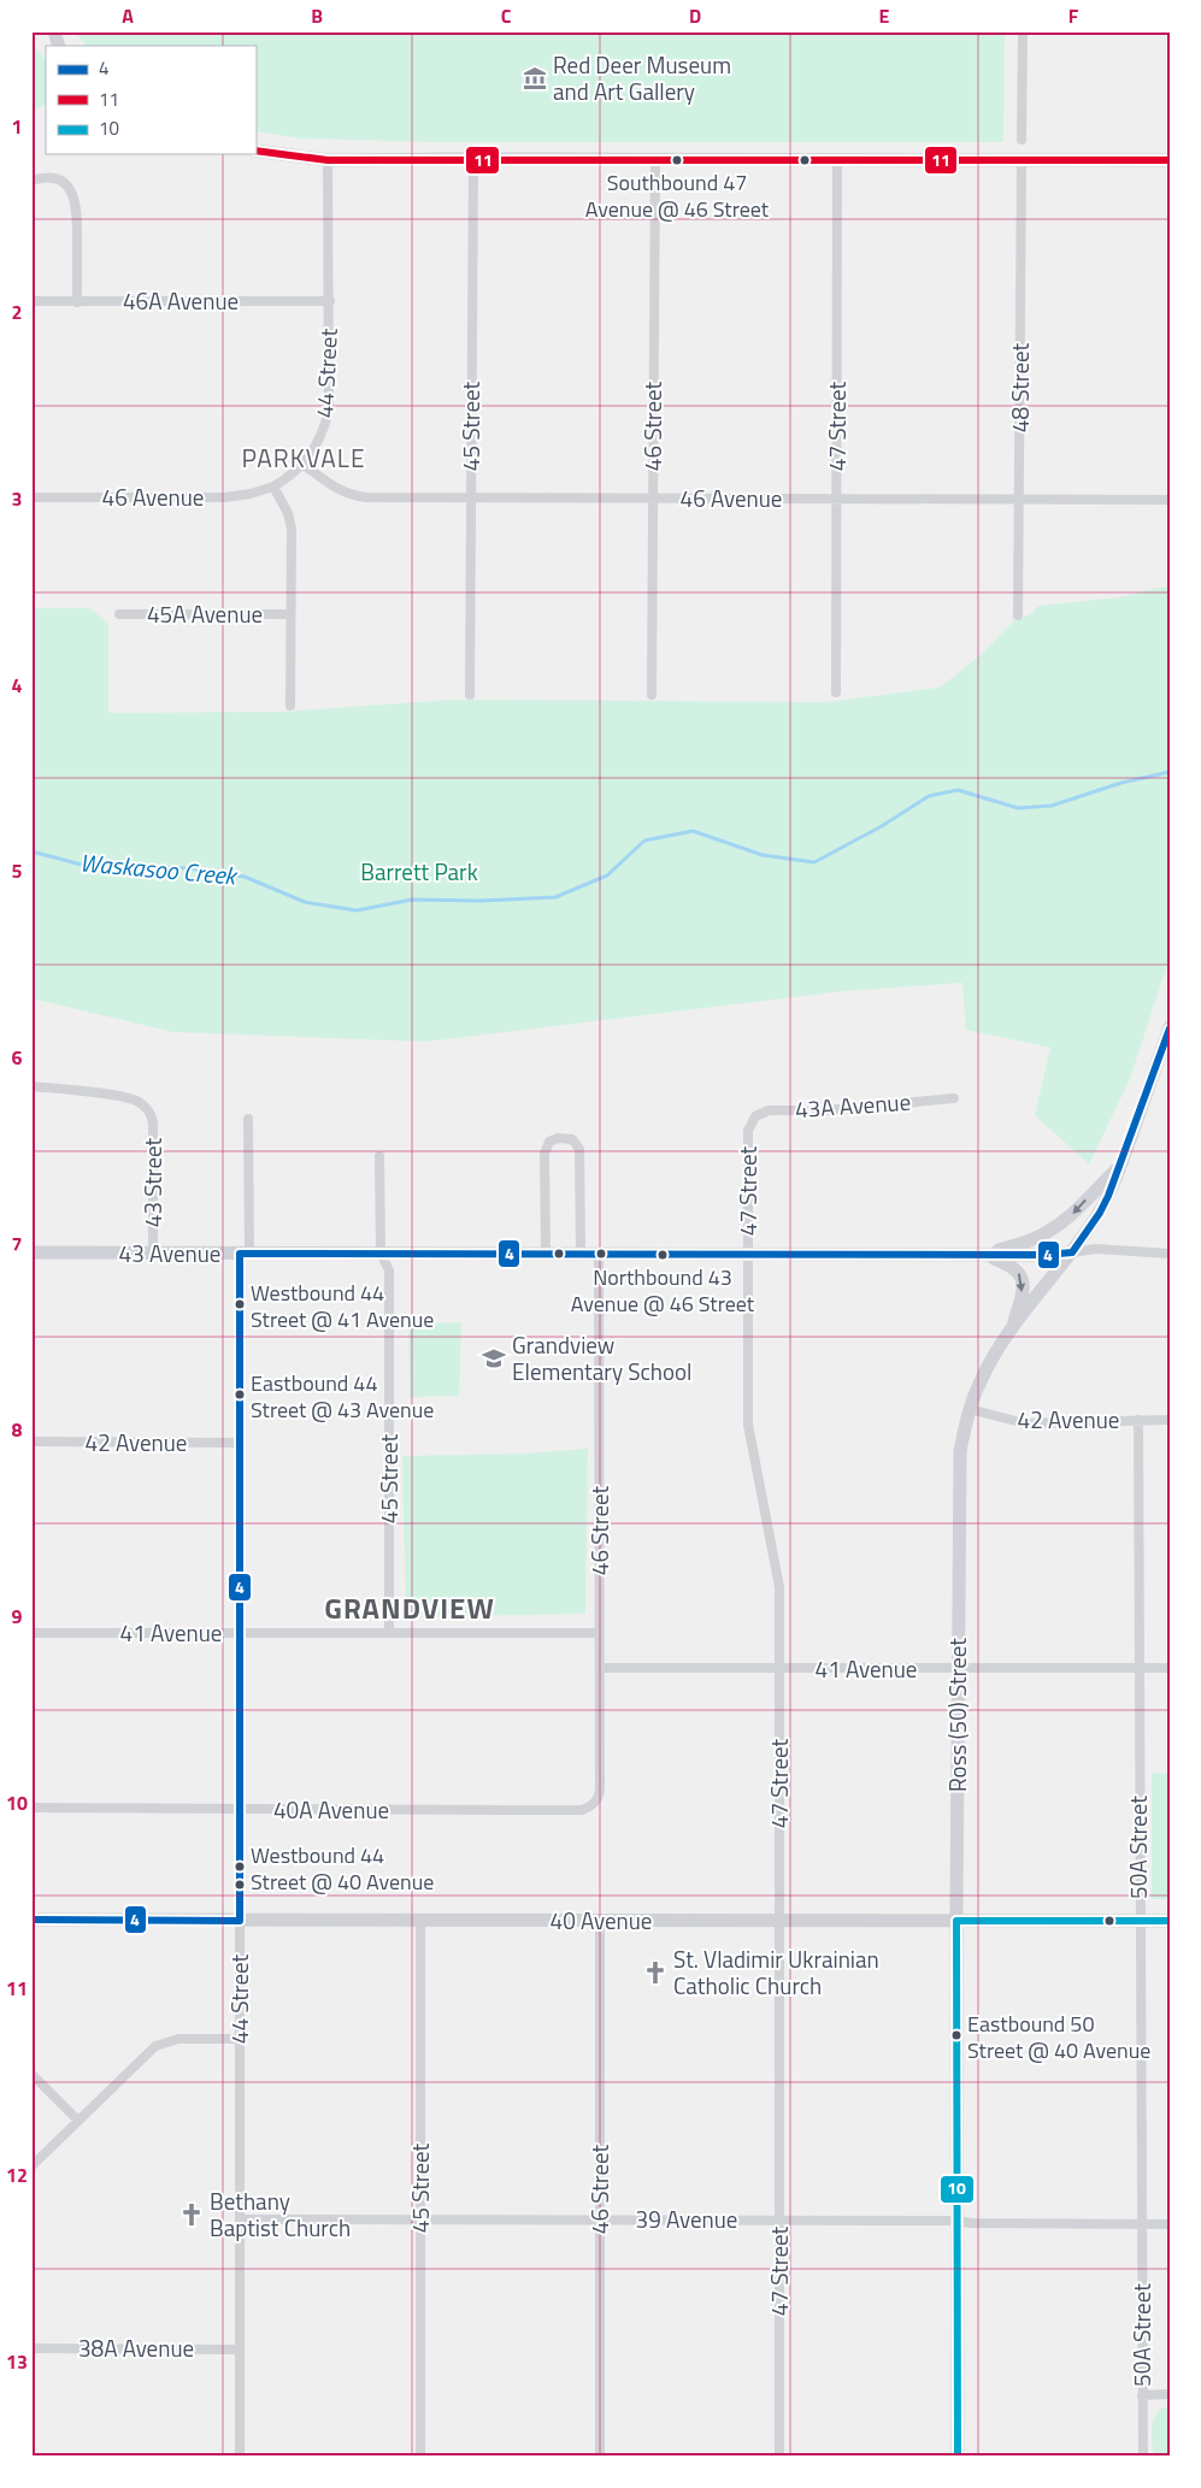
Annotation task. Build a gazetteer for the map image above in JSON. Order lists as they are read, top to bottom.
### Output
{
  "streets": {
    "main road": ["43 Avenue", "Ross (50) Street", "40 Avenue"],
    "street": [
      "46A Avenue",
      "44 Street",
      "48 Street",
      "45 Street",
      "46 Street",
      "47 Street",
      "46 Avenue",
      "45A Avenue",
      "43A Avenue",
      "43 Street",
      "42 Avenue",
      "41 Avenue",
      "40A Avenue",
      "50A Street",
      "39 Avenue",
      "38A Avenue"
    ]
  },
  "crossings": [
    ["46A Avenue", "44 Street"],
    ["44 Street", "46 Avenue"],
    ["44 Street", "43 Avenue"],
    ["44 Street", "42 Avenue"],
    ["44 Street", "41 Avenue"],
    ["44 Street", "40A Avenue"],
    ["44 Street", "40 Avenue"],
    ["44 Street", "39 Avenue"],
    ["44 Street", "38A Avenue"],
    ["48 Street", "46 Avenue"],
    ["45 Street", "46 Avenue"],
    ["45 Street", "43 Avenue"],
    ["45 Street", "41 Avenue"],
    ["45 Street", "40 Avenue"],
    ["45 Street", "39 Avenue"],
    ["46 Street", "46 Avenue"],
    ["46 Street", "43 Avenue"],
    ["46 Street", "41 Avenue"],
    ["46 Street", "40A Avenue"],
    ["46 Street", "40 Avenue"],
    ["46 Street", "39 Avenue"],
    ["47 Street", "46 Avenue"],
    ["47 Street", "43A Avenue"],
    ["47 Street", "43 Avenue"],
    ["47 Street", "41 Avenue"],
    ["47 Street", "40 Avenue"],
    ["47 Street", "39 Avenue"],
    ["43 Street", "43 Avenue"],
    ["43 Avenue", "Ross (50) Street"],
    ["42 Avenue", "Ross (50) Street"],
    ["42 Avenue", "50A Street"],
    ["41 Avenue", "Ross (50) Street"],
    ["41 Avenue", "50A Street"],
    ["Ross (50) Street", "40 Avenue"],
    ["Ross (50) Street", "39 Avenue"],
    ["50A Street", "40 Avenue"],
    ["50A Street", "39 Avenue"]
  ],
  "districts": ["PARKVALE", "GRANDVIEW"],
  "water": ["Waskasoo Creek"],
  "parks": ["Barrett Park"],
  "places": {
    "museum": ["Red Deer Museum and Art Gallery"],
    "other": [
      "Southbound 47 Avenue @ 46 Street",
      "Northbound 43 Avenue @ 46 Street",
      "Westbound 44 Street @ 41 Avenue",
      "Eastbound 44 Street @ 43 Avenue",
      "Westbound 44 Street @ 40 Avenue",
      "Eastbound 50 Street @ 40 Avenue"
    ],
    "school or university": ["Grandview Elementary School"],
    "church": ["St. Vladimir Ukrainian Catholic Church", "Bethany Baptist Church"]
  },
  "lines": ["transit line 11", "transit line 4", "transit line 10"],
  "legend": ["4", "11", "10"],
  "grid": {
    "columns": [
      "A",
      "B",
      "C",
      "D",
      "E",
      "F"
    ],
    "rows": [
      "1",
      "2",
      "3",
      "4",
      "5",
      "6",
      "7",
      "8",
      "9",
      "10",
      "11",
      "12",
      "13"
    ]
  }
}
